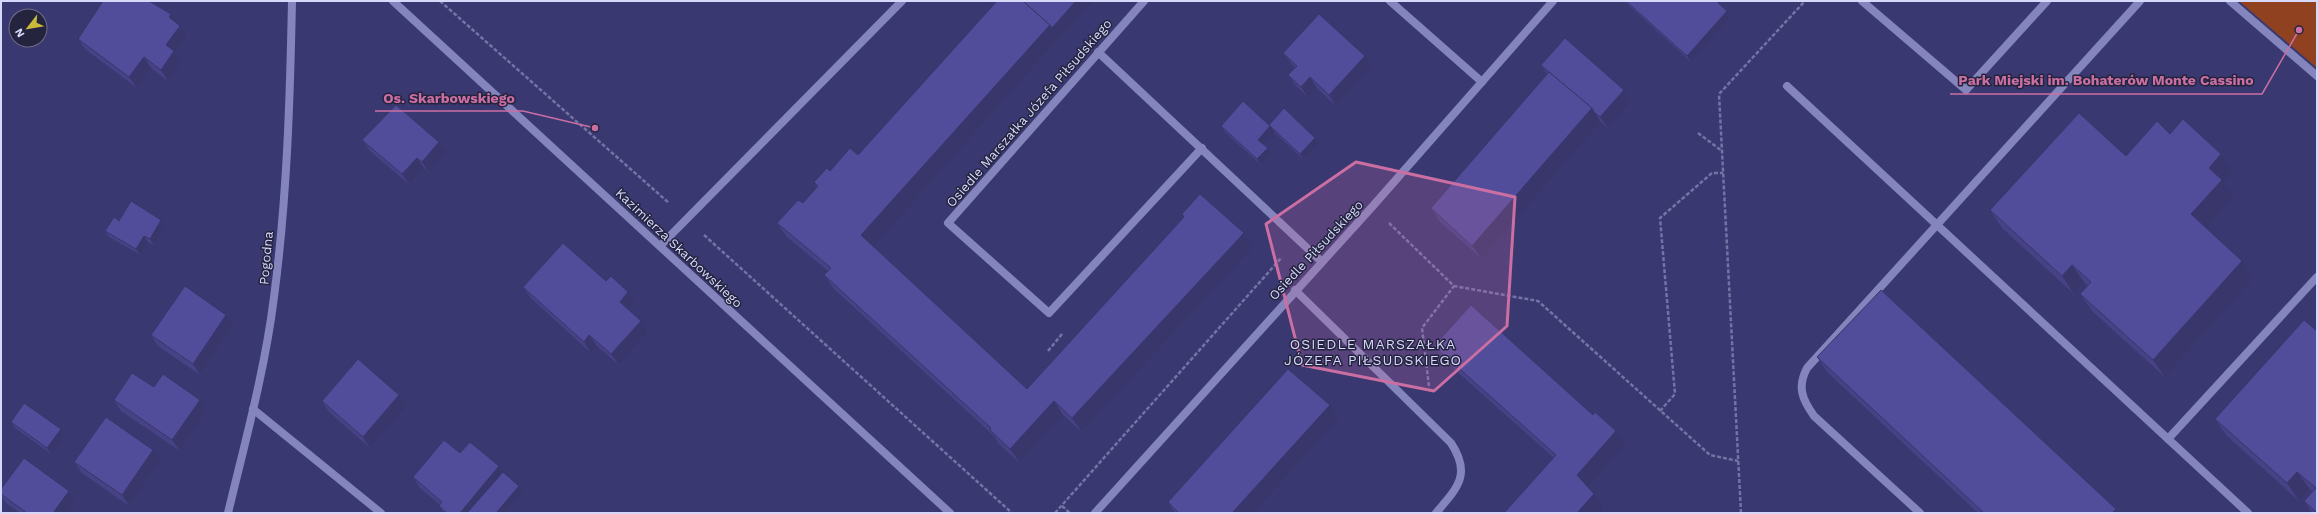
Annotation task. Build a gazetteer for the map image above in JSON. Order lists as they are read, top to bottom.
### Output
{
  "streets": {
    "street": [
      "Osiedle Marszałka Józefa Piłsudskiego",
      "Kazimierza Skarbowskiego",
      "Osiedle Piłsudskiego",
      "Pogodna"
    ]
  },
  "districts": ["OSIEDLE MARSZAŁKA JÓZEFA PIŁSUDSKIEGO"],
  "places": ["Park Miejski im. Bohaterów Monte Cassino", "Os. Skarbowskiego"],
  "north": "bottom left"
}
